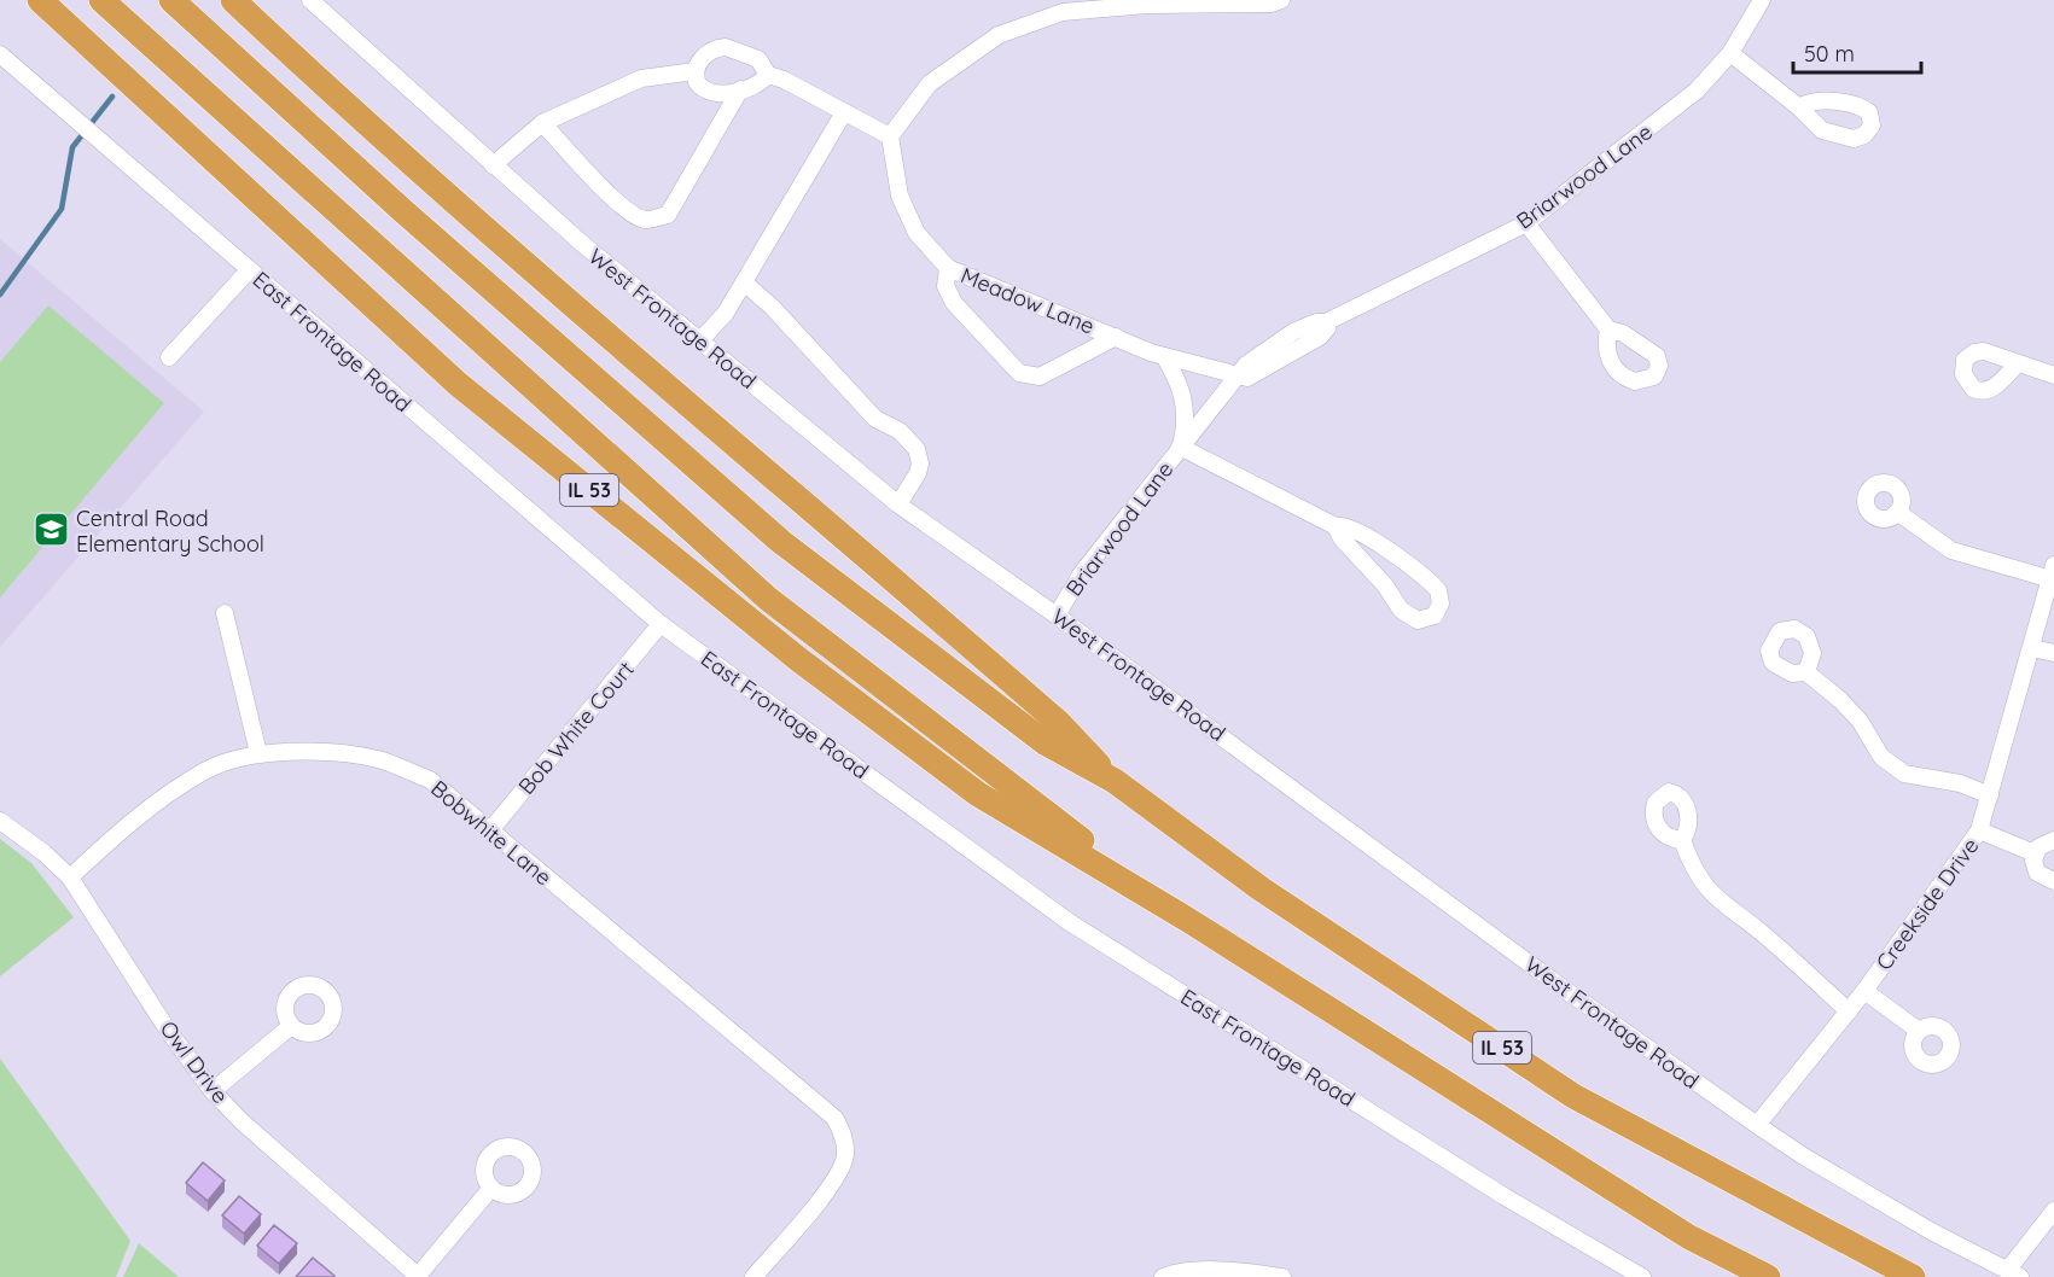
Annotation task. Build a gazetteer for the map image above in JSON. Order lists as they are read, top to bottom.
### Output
{
  "streets": {
    "highway": ["IL 53"],
    "street": [
      "Briarwood Lane",
      "Meadow Lane",
      "West Frontage Road",
      "East Frontage Road",
      "Bob White Court",
      "Bobwhite Lane",
      "Creekside Drive",
      "Owl Drive"
    ]
  },
  "crossings": [
    ["Briarwood Lane", "Meadow Lane"],
    ["Briarwood Lane", "West Frontage Road"],
    ["West Frontage Road", "Creekside Drive"],
    ["East Frontage Road", "Bob White Court"],
    ["Bob White Court", "Bobwhite Lane"],
    ["Bobwhite Lane", "Owl Drive"]
  ],
  "places": {
    "school or university": ["Central Road Elementary School"]
  },
  "scale_bar": "50 m"
}
